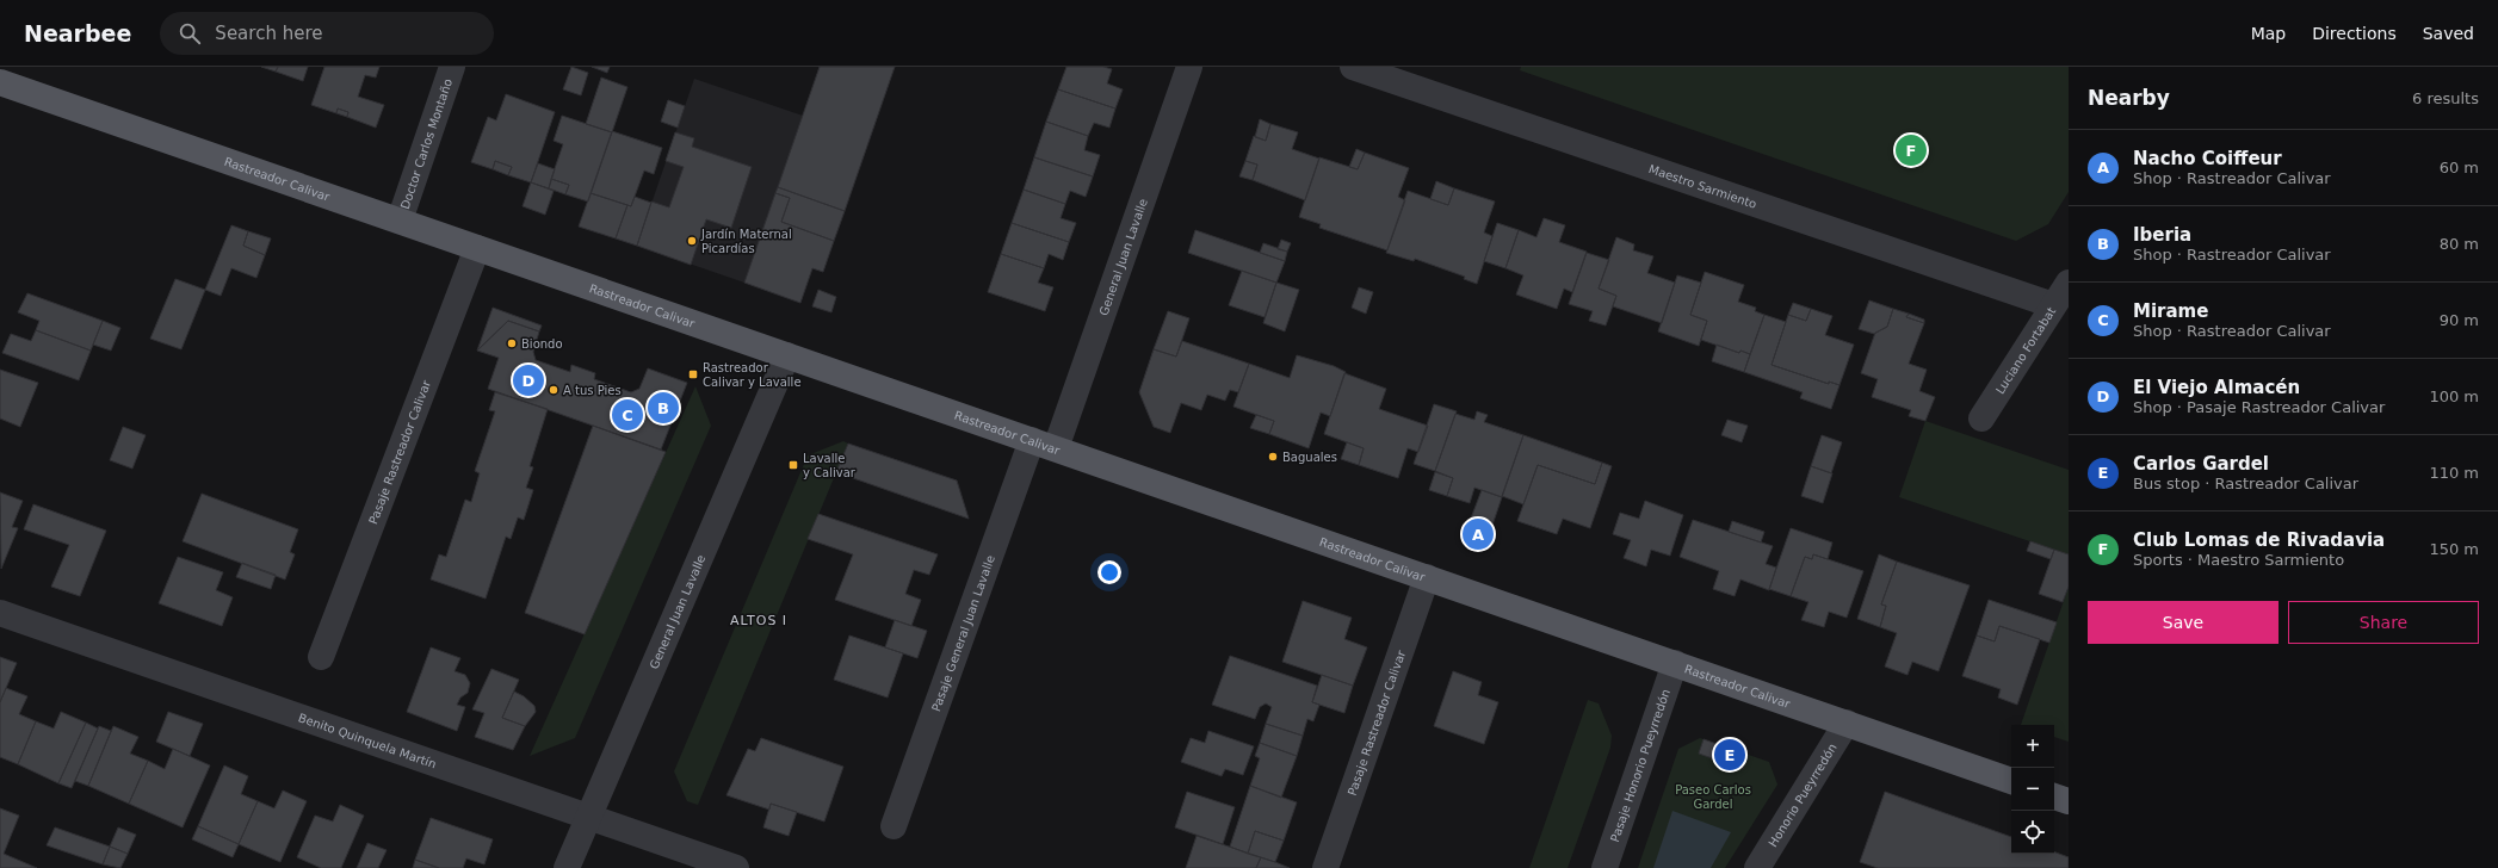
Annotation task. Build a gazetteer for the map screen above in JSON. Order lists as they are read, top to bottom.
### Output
{
  "streets": {
    "main road": ["Rastreador Calivar"],
    "street": [
      "Doctor Carlos Montaño",
      "Maestro Sarmiento",
      "General Juan Lavalle",
      "Luciano Fortabat",
      "Pasaje Rastreador Calivar",
      "Pasaje General Juan Lavalle",
      "Benito Quinquela Martín",
      "Pasaje Honorio Pueyrredón",
      "Honorio Pueyrredón"
    ]
  },
  "crossings": [
    ["Doctor Carlos Montaño", "Rastreador Calivar"],
    ["Rastreador Calivar", "General Juan Lavalle"],
    ["Rastreador Calivar", "Pasaje Rastreador Calivar"],
    ["Rastreador Calivar", "Pasaje General Juan Lavalle"],
    ["Rastreador Calivar", "Pasaje Honorio Pueyrredón"],
    ["Rastreador Calivar", "Honorio Pueyrredón"],
    ["Maestro Sarmiento", "Luciano Fortabat"],
    ["General Juan Lavalle", "Pasaje General Juan Lavalle"],
    ["General Juan Lavalle", "Benito Quinquela Martín"]
  ],
  "districts": ["ALTOS I"],
  "parks": ["Paseo Carlos Gardel"],
  "places": {
    "other": [
      "Jardín Maternal Picardías",
      "Biondo",
      "A tus Pies",
      "Baguales"
    ],
    "transit": ["Rastreador Calivar y Lavalle", "Lavalle y Calivar"]
  },
  "page": {
    "header": "Nearbee",
    "search": "Search here",
    "nav": ["Map", "Directions", "Saved"],
    "heading": ["Nearby", "6 results"],
    "list": [
      {
        "mark": "A",
        "name": "Nacho Coiffeur",
        "note": "Shop · Rastreador Calivar",
        "value": "60 m"
      },
      {
        "mark": "B",
        "name": "Iberia",
        "note": "Shop · Rastreador Calivar",
        "value": "80 m"
      },
      {
        "mark": "C",
        "name": "Mirame",
        "note": "Shop · Rastreador Calivar",
        "value": "90 m"
      },
      {
        "mark": "D",
        "name": "El Viejo Almacén",
        "note": "Shop · Pasaje Rastreador Calivar",
        "value": "100 m"
      },
      {
        "mark": "E",
        "name": "Carlos Gardel",
        "note": "Bus stop · Rastreador Calivar",
        "value": "110 m"
      },
      {
        "mark": "F",
        "name": "Club Lomas de Rivadavia",
        "note": "Sports · Maestro Sarmiento",
        "value": "150 m"
      }
    ],
    "pins": [
      "F",
      "D",
      "B",
      "C",
      "A",
      "E"
    ],
    "buttons": ["Save", "Share"],
    "map_buttons": ["+", "−"]
  }
}
